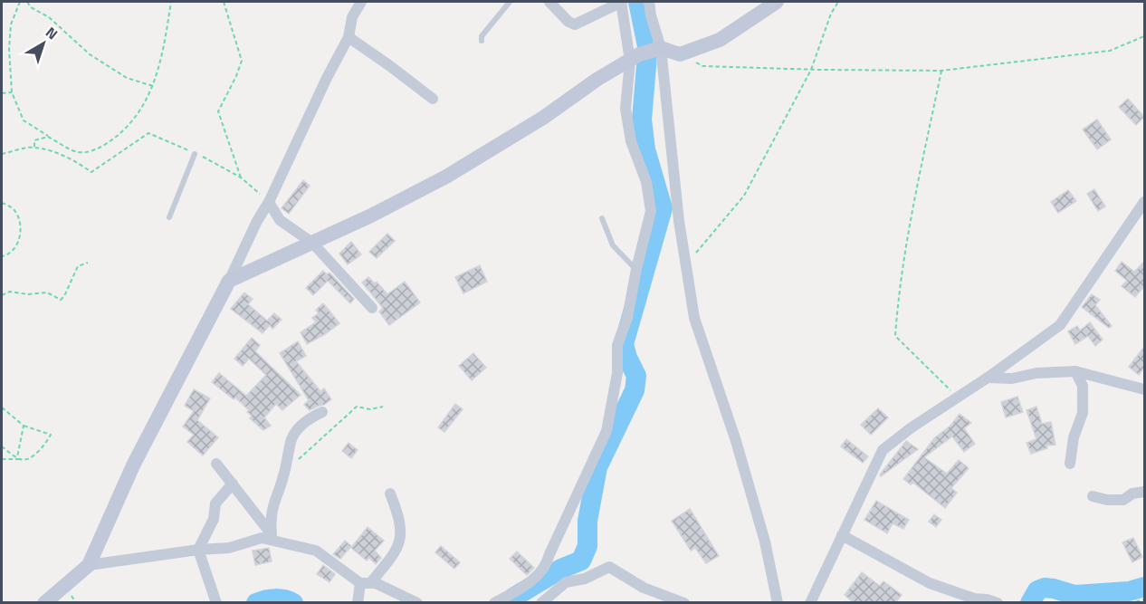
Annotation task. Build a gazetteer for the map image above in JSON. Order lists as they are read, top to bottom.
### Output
{
  "north": "top right"
}
